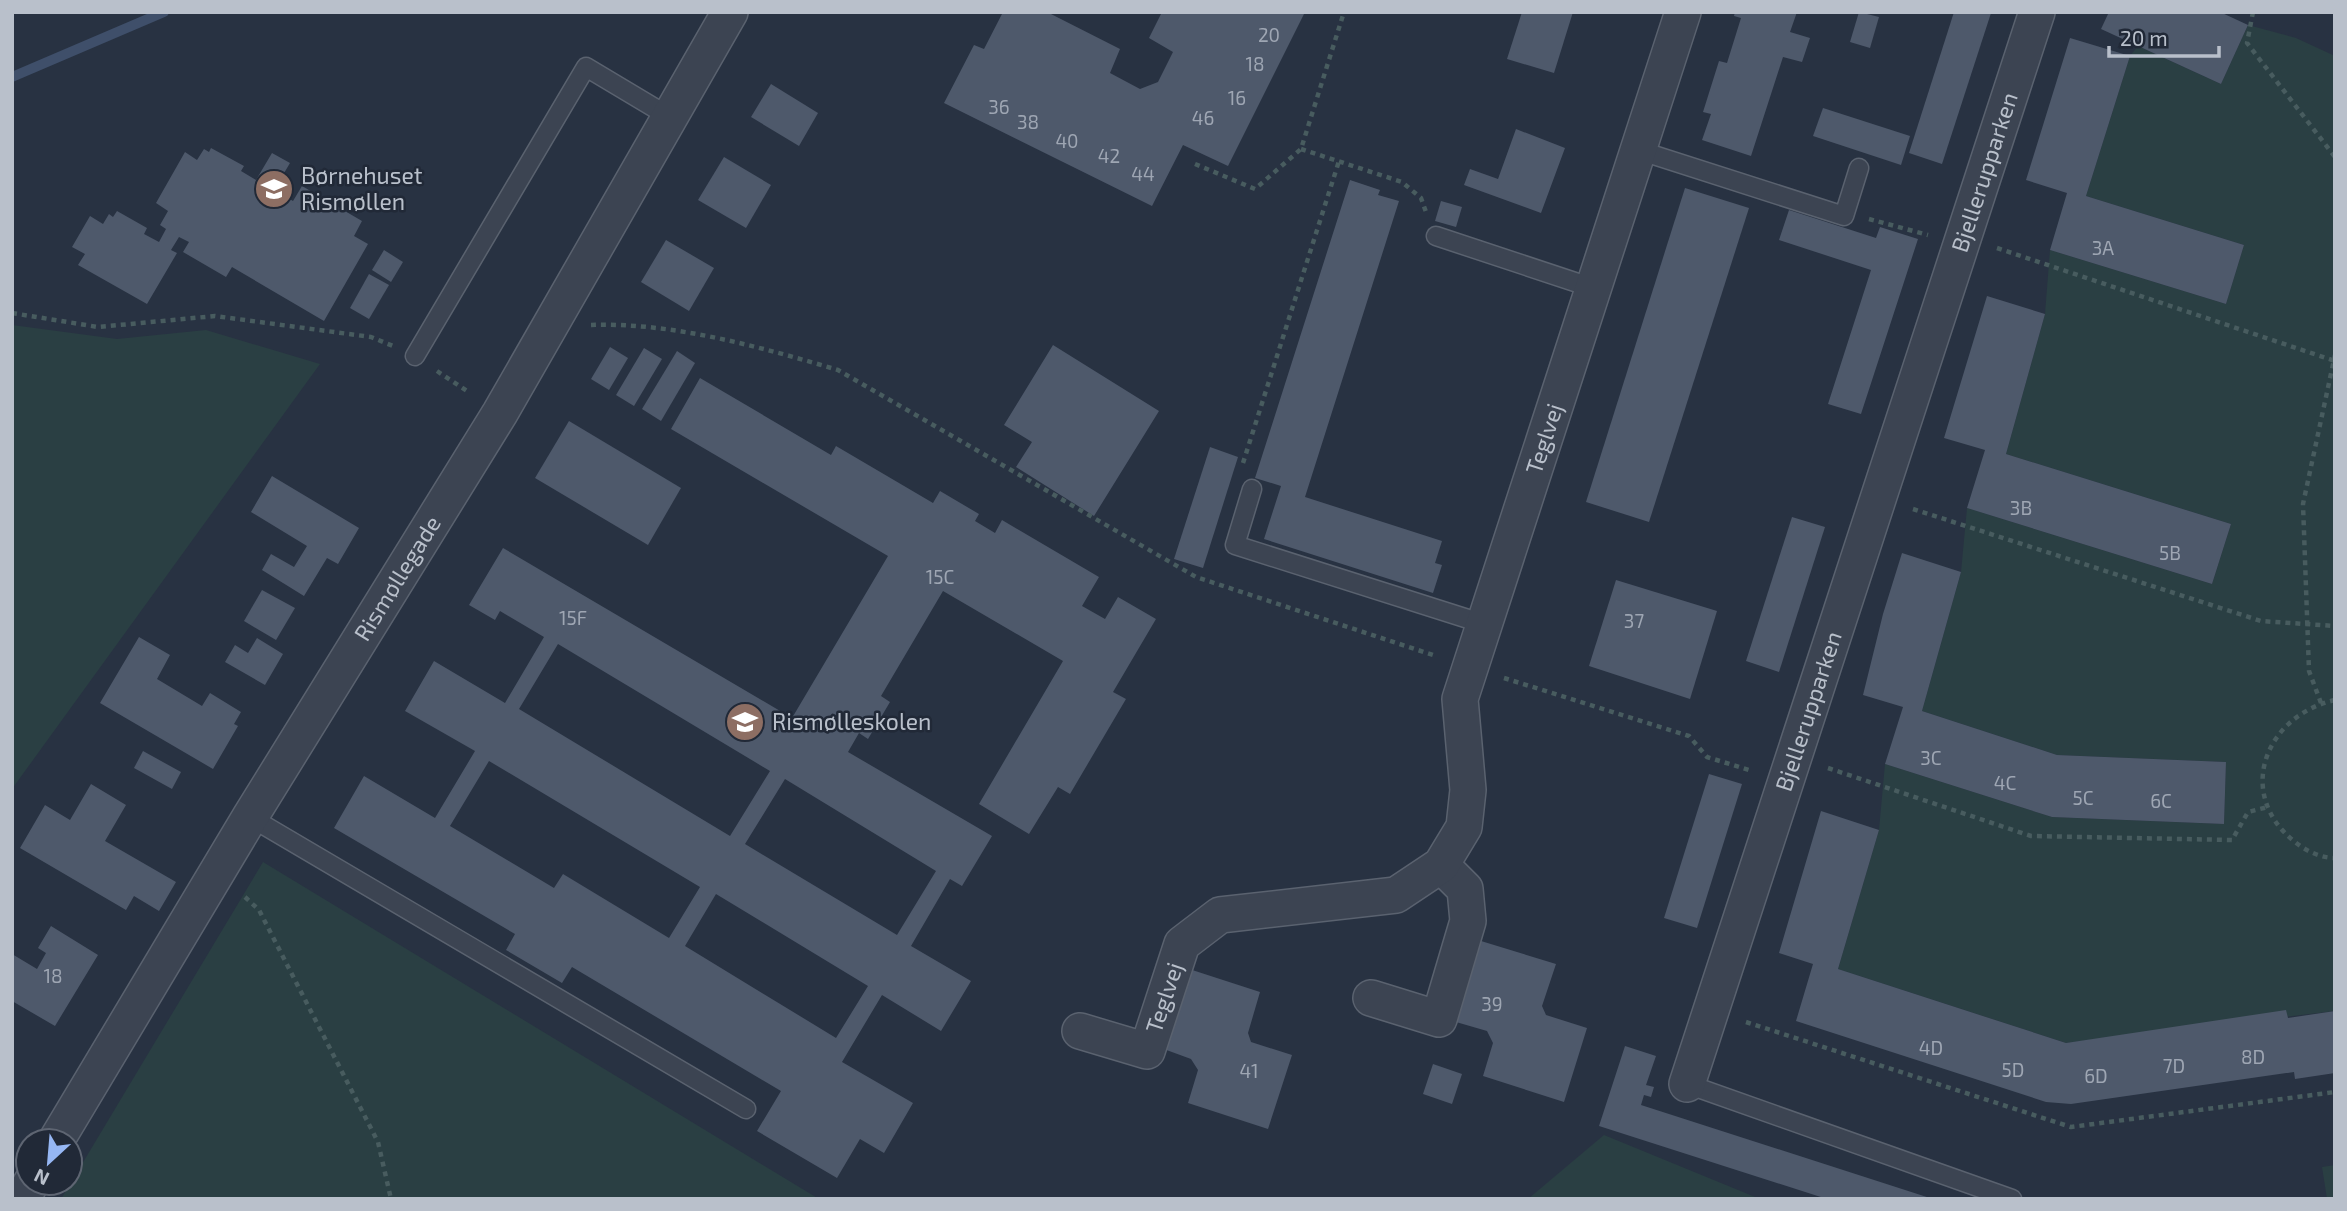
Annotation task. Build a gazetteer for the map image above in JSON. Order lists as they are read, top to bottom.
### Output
{
  "streets": {
    "street": ["Bjellerupparken", "Teglvej", "Rismøllegade"]
  },
  "places": {
    "school or university": ["Børnehuset Rismøllen", "Rismølleskolen"]
  },
  "house_numbers": [
    "20",
    "18",
    "16",
    "36",
    "46",
    "38",
    "40",
    "42",
    "44",
    "3A",
    "3B",
    "5B",
    "15C",
    "15F",
    "37",
    "3C",
    "4C",
    "5C",
    "6C",
    "18",
    "39",
    "4D",
    "8D",
    "7D",
    "5D",
    "41",
    "6D"
  ],
  "scale_bar": "20 m",
  "north": "bottom left"
}
